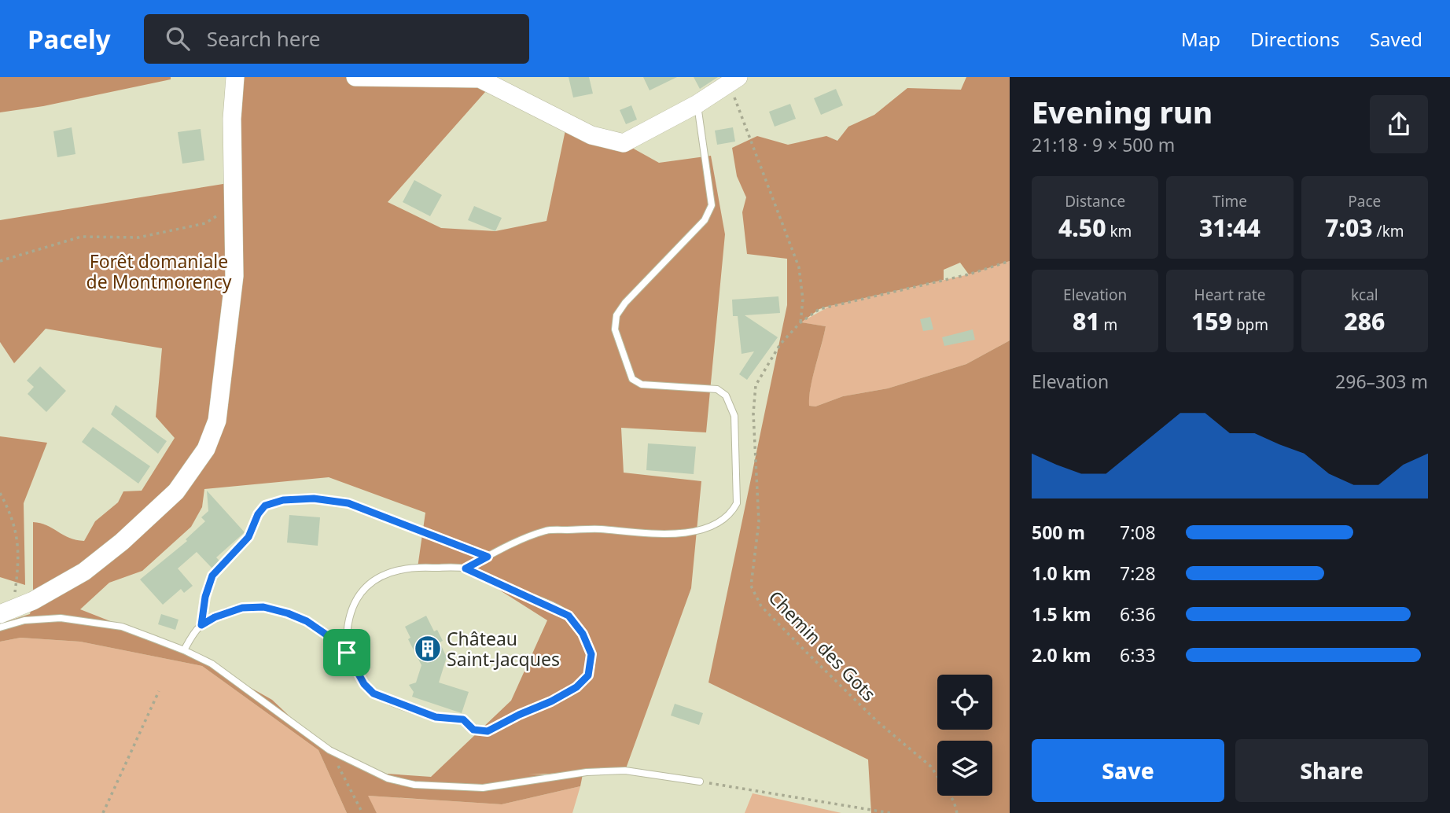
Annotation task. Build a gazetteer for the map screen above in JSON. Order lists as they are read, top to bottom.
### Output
{
  "streets": {
    "path": ["Chemin des Gots"]
  },
  "parks": ["Forêt domaniale de Montmorency"],
  "places": {
    "building": ["Château Saint-Jacques"]
  },
  "page": {
    "header": "Pacely",
    "search": "Search here",
    "nav": ["Map", "Directions", "Saved"],
    "heading": ["Evening run", "21:18 · 9 × 500 m"],
    "stats": [
      ["Distance", "4.50 km"],
      ["Time", "31:44"],
      ["Pace", "7:03 /km"],
      ["Elevation", "81 m"],
      ["Heart rate", "159 bpm"],
      ["kcal", "286"]
    ],
    "chart": ["Elevation", "296–303 m"],
    "list": [
      {
        "name": "500 m",
        "note": "7:08"
      },
      {
        "name": "1.0 km",
        "note": "7:28"
      },
      {
        "name": "1.5 km",
        "note": "6:36"
      },
      {
        "name": "2.0 km",
        "note": "6:33"
      }
    ],
    "buttons": ["Save", "Share"]
  }
}
